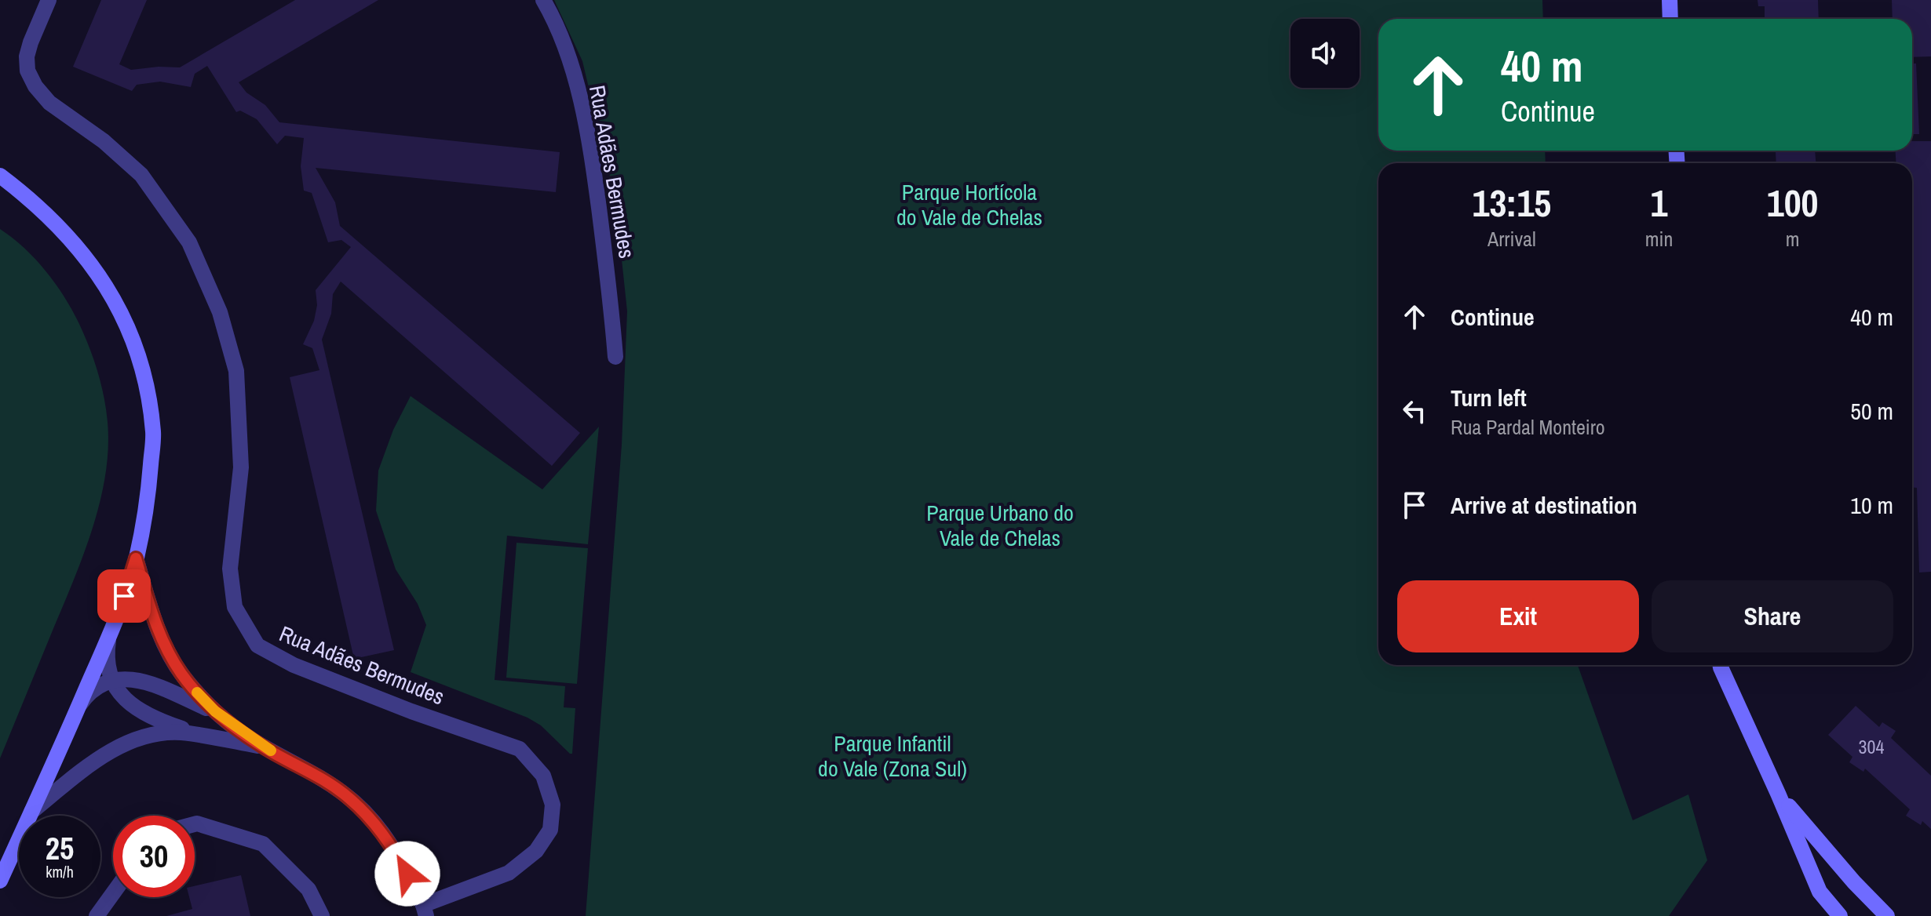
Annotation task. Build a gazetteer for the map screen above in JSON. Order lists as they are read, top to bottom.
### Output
{
  "streets": {
    "street": ["Rua Adães Bermudes"]
  },
  "parks": ["Parque Hortícola do Vale de Chelas", "Parque Urbano do Vale de Chelas", "Parque Infantil do Vale (Zona Sul)"],
  "house_numbers": ["304"],
  "page": {
    "turn": ["40 m", "Continue"],
    "eta": [
      "13:15",
      "Arrival",
      "1",
      "min",
      "100",
      "m"
    ],
    "list": [
      {
        "name": "Continue",
        "value": "40 m"
      },
      {
        "name": "Turn left",
        "note": "Rua Pardal Monteiro",
        "value": "50 m"
      },
      {
        "name": "Arrive at destination",
        "value": "10 m"
      }
    ],
    "buttons": ["Exit", "Share"],
    "speed": "25 km/h",
    "limit": "30"
  }
}
